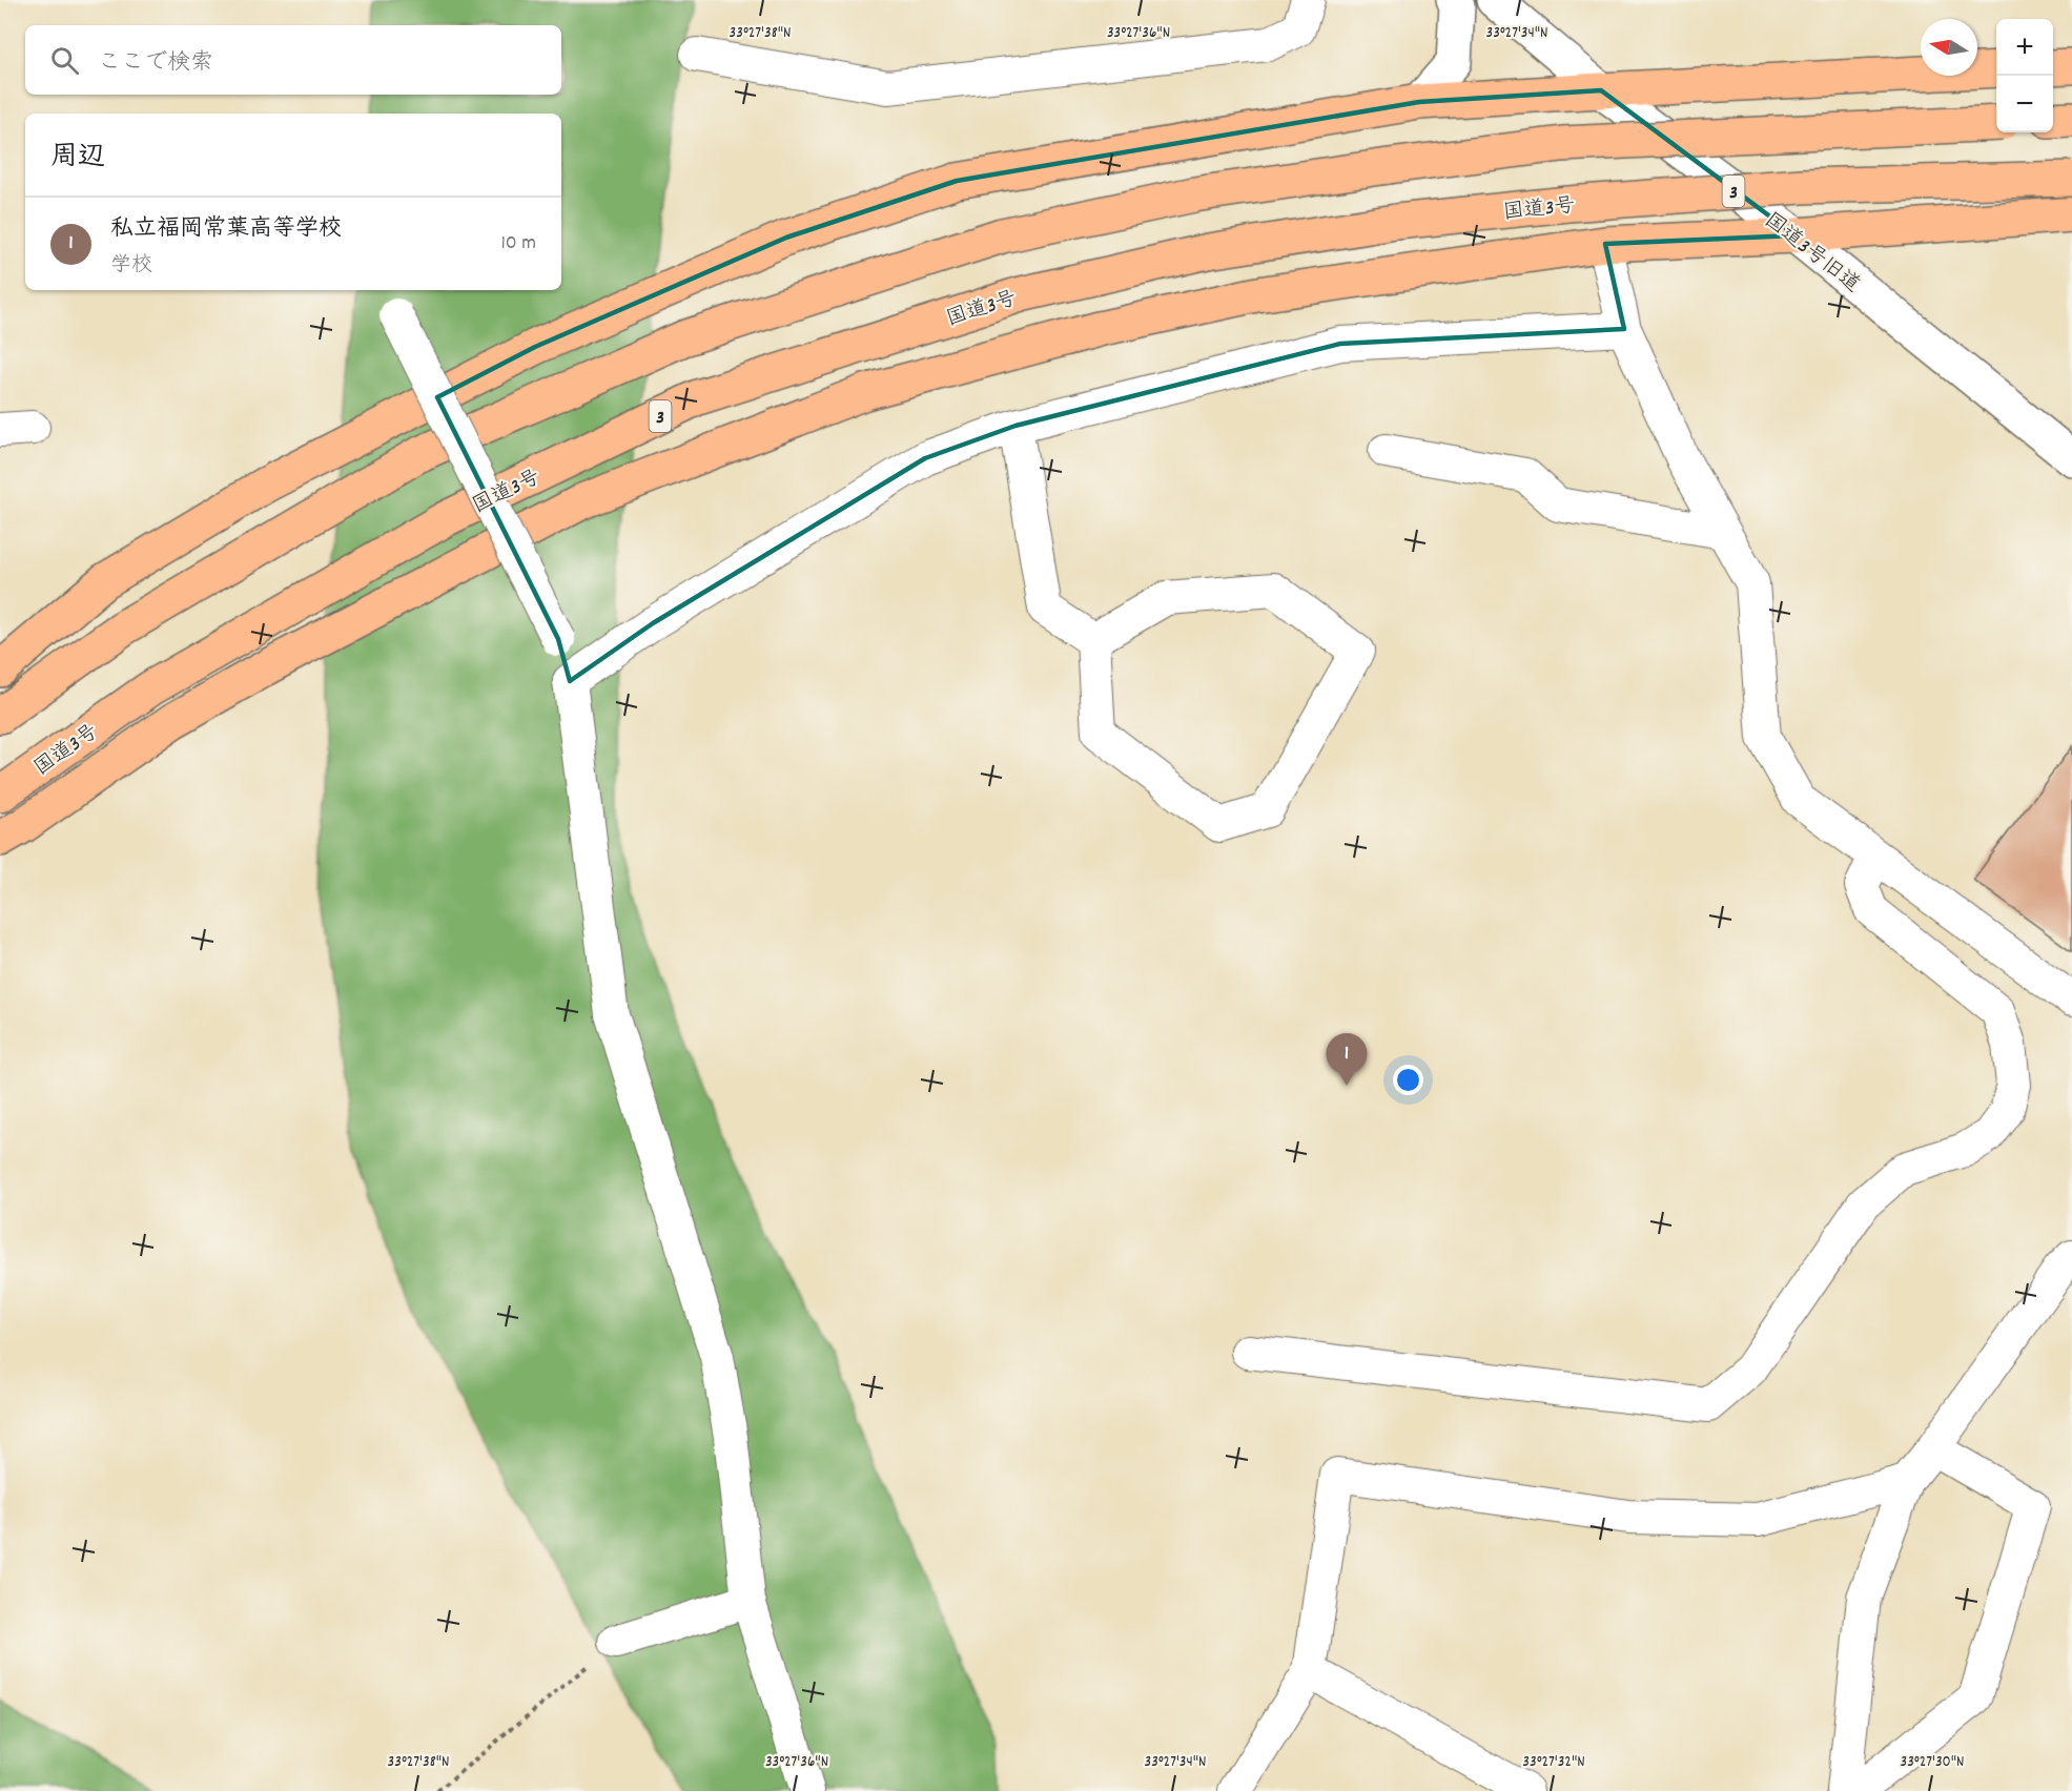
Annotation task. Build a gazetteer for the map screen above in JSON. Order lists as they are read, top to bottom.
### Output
{
  "streets": {
    "highway": ["3", "国道3号"],
    "street": ["国道3号旧道"]
  },
  "north": "left",
  "page": {
    "map_buttons": ["+", "−"],
    "search": "ここで検索",
    "heading": "周辺",
    "list": [
      {
        "mark": "1",
        "name": "私立福岡常葉高等学校",
        "note": "学校",
        "value": "10 m"
      }
    ],
    "pins": "1"
  },
  "coordinates": [
    "33°27'38\"N",
    "33°27'36\"N",
    "33°27'34\"N",
    "33°27'32\"N",
    "33°27'30\"N"
  ]
}
